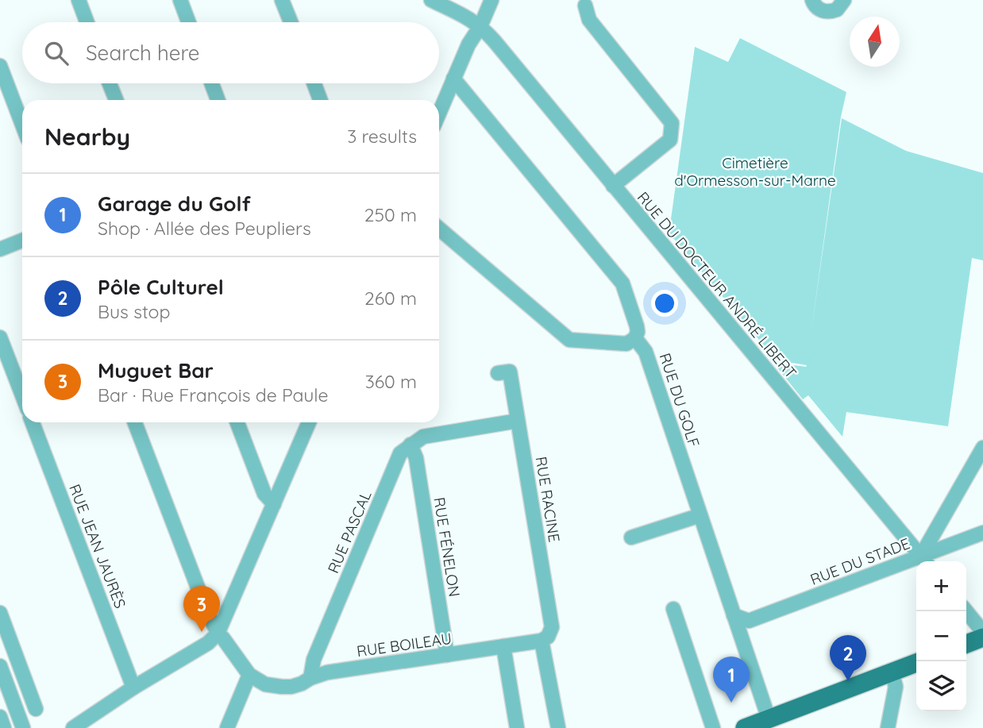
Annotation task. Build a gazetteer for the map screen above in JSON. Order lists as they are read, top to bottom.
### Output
{
  "streets": {
    "street": [
      "RUE DU DOCTEUR ANDRÉ LIBERT",
      "RUE DU GOLF",
      "RUE RACINE",
      "RUE PASCAL",
      "RUE JEAN JAURÈS",
      "RUE FÉNELON",
      "RUE DU STADE",
      "RUE BOILEAU"
    ]
  },
  "crossings": [
    ["RUE DU DOCTEUR ANDRÉ LIBERT", "RUE DU STADE"],
    ["RUE PASCAL", "RUE FÉNELON"],
    ["RUE PASCAL", "RUE BOILEAU"],
    ["RUE FÉNELON", "RUE BOILEAU"]
  ],
  "parks": ["Cimetière d'Ormesson-sur-Marne"],
  "north": "top",
  "page": {
    "search": "Search here",
    "heading": ["Nearby", "3 results"],
    "list": [
      {
        "mark": "1",
        "name": "Garage du Golf",
        "note": "Shop · Allée des Peupliers",
        "value": "250 m"
      },
      {
        "mark": "2",
        "name": "Pôle Culturel",
        "note": "Bus stop",
        "value": "260 m"
      },
      {
        "mark": "3",
        "name": "Muguet Bar",
        "note": "Bar · Rue François de Paule",
        "value": "360 m"
      }
    ],
    "map_buttons": ["+", "−"],
    "pins": ["3", "2", "1"]
  }
}
